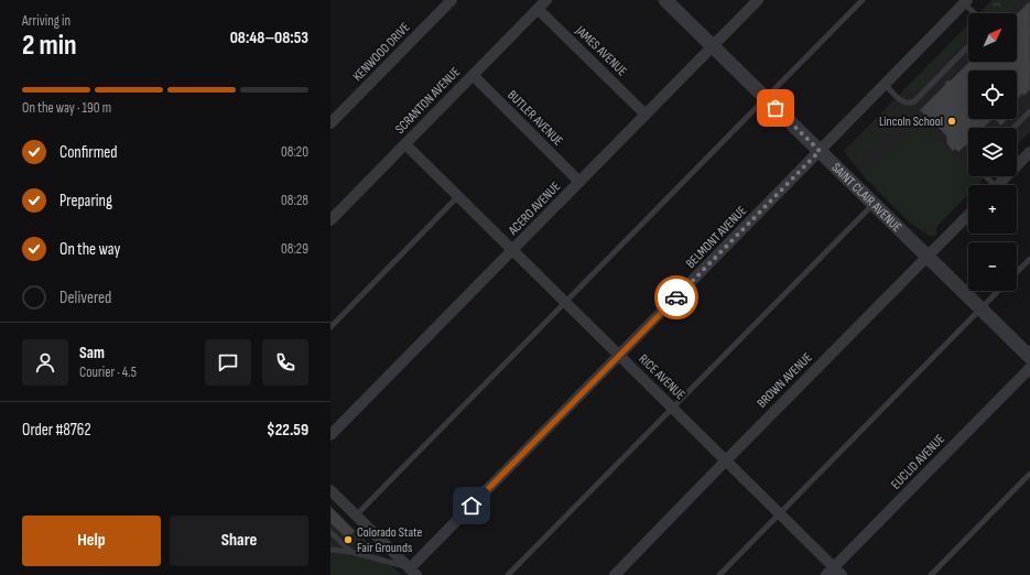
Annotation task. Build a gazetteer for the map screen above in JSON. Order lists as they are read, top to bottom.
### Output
{
  "streets": {
    "street": [
      "JAMES AVENUE",
      "KENWOOD DRIVE",
      "SCRANTON AVENUE",
      "BUTLER AVENUE",
      "SAINT CLAIR AVENUE",
      "ACERO AVENUE",
      "BELMONT AVENUE",
      "RICE AVENUE",
      "BROWN AVENUE",
      "EUCLID AVENUE"
    ]
  },
  "crossings": [
    ["JAMES AVENUE", "SCRANTON AVENUE"],
    ["JAMES AVENUE", "ACERO AVENUE"],
    ["SCRANTON AVENUE", "BUTLER AVENUE"],
    ["SCRANTON AVENUE", "RICE AVENUE"],
    ["BUTLER AVENUE", "ACERO AVENUE"],
    ["SAINT CLAIR AVENUE", "ACERO AVENUE"],
    ["SAINT CLAIR AVENUE", "BELMONT AVENUE"],
    ["SAINT CLAIR AVENUE", "BROWN AVENUE"],
    ["ACERO AVENUE", "RICE AVENUE"],
    ["BELMONT AVENUE", "RICE AVENUE"],
    ["RICE AVENUE", "BROWN AVENUE"],
    ["RICE AVENUE", "EUCLID AVENUE"]
  ],
  "places": ["Lincoln School", "Colorado State Fair Grounds"],
  "north": "top right",
  "page": {
    "heading": ["2 min", "Arriving in", "08:48–08:53"],
    "panel": [
      "Sam",
      "Courier · 4.5",
      "Order #8762",
      "$22.59"
    ],
    "map_buttons": ["+", "−"],
    "bar": "On the way · 190 m",
    "list": [
      ["Confirmed", "08:20"],
      ["Preparing", "08:28"],
      ["On the way", "08:29"],
      "Delivered"
    ],
    "buttons": ["Help", "Share"]
  }
}
